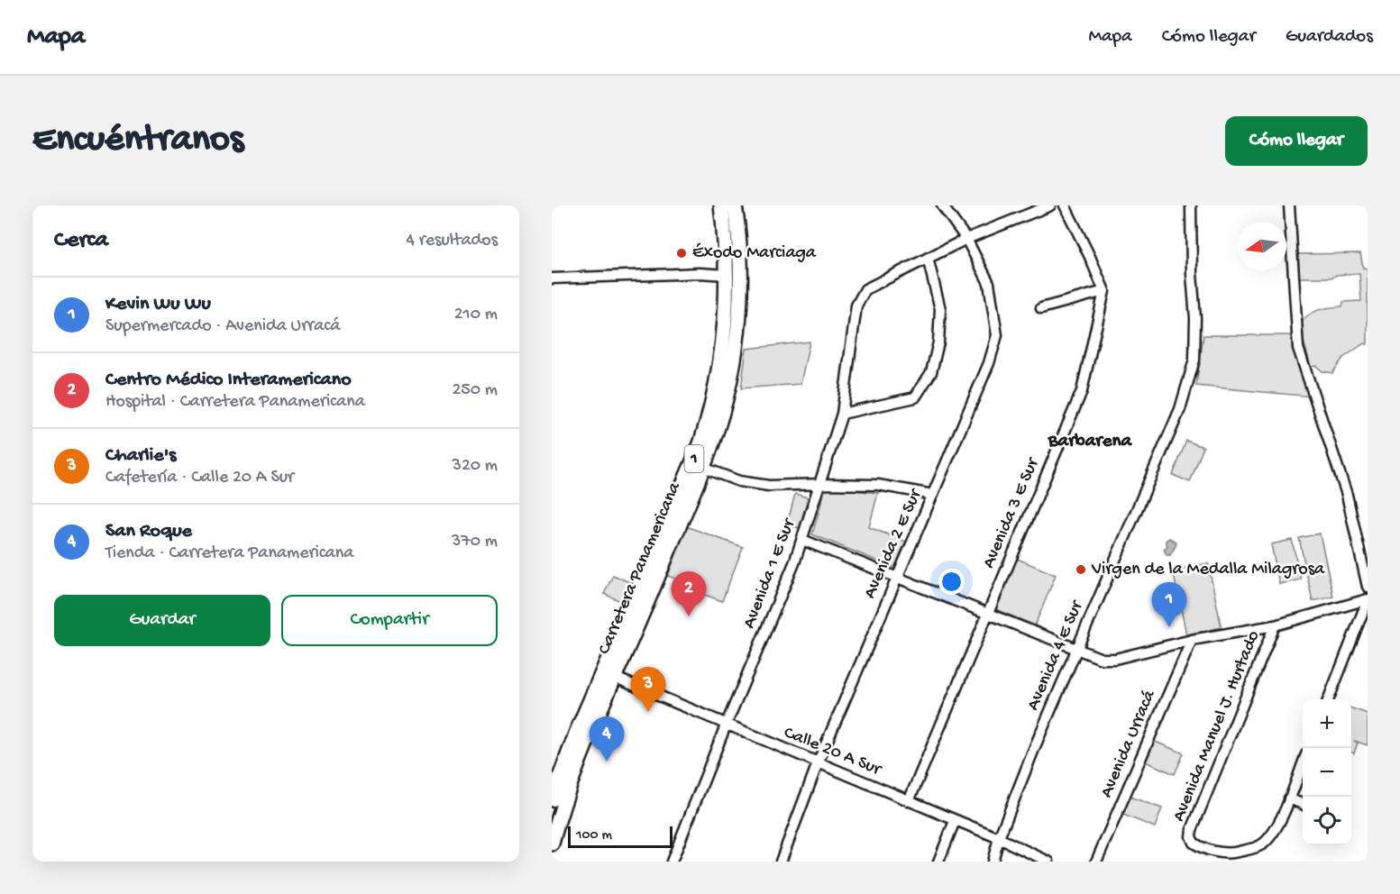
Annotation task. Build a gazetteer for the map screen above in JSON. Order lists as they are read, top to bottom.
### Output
{
  "streets": {
    "highway": ["1", "Carretera Panamericana"],
    "street": [
      "Avenida 3 E Sur",
      "Avenida 2 E Sur",
      "Avenida 1 E Sur",
      "Avenida 4 E Sur",
      "Avenida Manuel J. Hurtado",
      "Avenida Urracá",
      "Calle 20 A Sur"
    ]
  },
  "crossings": [
    ["Avenida 3 E Sur", "Calle 20 A Sur"],
    ["Avenida 2 E Sur", "Calle 20 A Sur"],
    ["Carretera Panamericana", "Calle 20 A Sur"],
    ["Avenida 1 E Sur", "Calle 20 A Sur"],
    ["Avenida 4 E Sur", "Calle 20 A Sur"]
  ],
  "districts": ["Barbarena"],
  "places": ["Éxodo Marciaga", "Virgen de la Medalla Milagrosa"],
  "scale_bar": "100 m",
  "north": "left",
  "page": {
    "header": "Mapa",
    "nav": ["Mapa", "Cómo llegar", "Guardados"],
    "buttons": [
      "Cómo llegar",
      ["Guardar", "Compartir"]
    ],
    "title": "Encuéntranos",
    "heading": ["Cerca", "4 resultados"],
    "list": [
      {
        "mark": "1",
        "name": "Kevin Wu Wu",
        "note": "Supermercado · Avenida Urracá",
        "value": "210 m"
      },
      {
        "mark": "2",
        "name": "Centro Médico Interamericano",
        "note": "Hospital · Carretera Panamericana",
        "value": "250 m"
      },
      {
        "mark": "3",
        "name": "Charlie's",
        "note": "Cafetería · Calle 20 A Sur",
        "value": "320 m"
      },
      {
        "mark": "4",
        "name": "San Roque",
        "note": "Tienda · Carretera Panamericana",
        "value": "370 m"
      }
    ],
    "pins": [
      "2",
      "1",
      "3",
      "4"
    ],
    "map_buttons": ["+", "−"],
    "scale": "100 m"
  }
}
